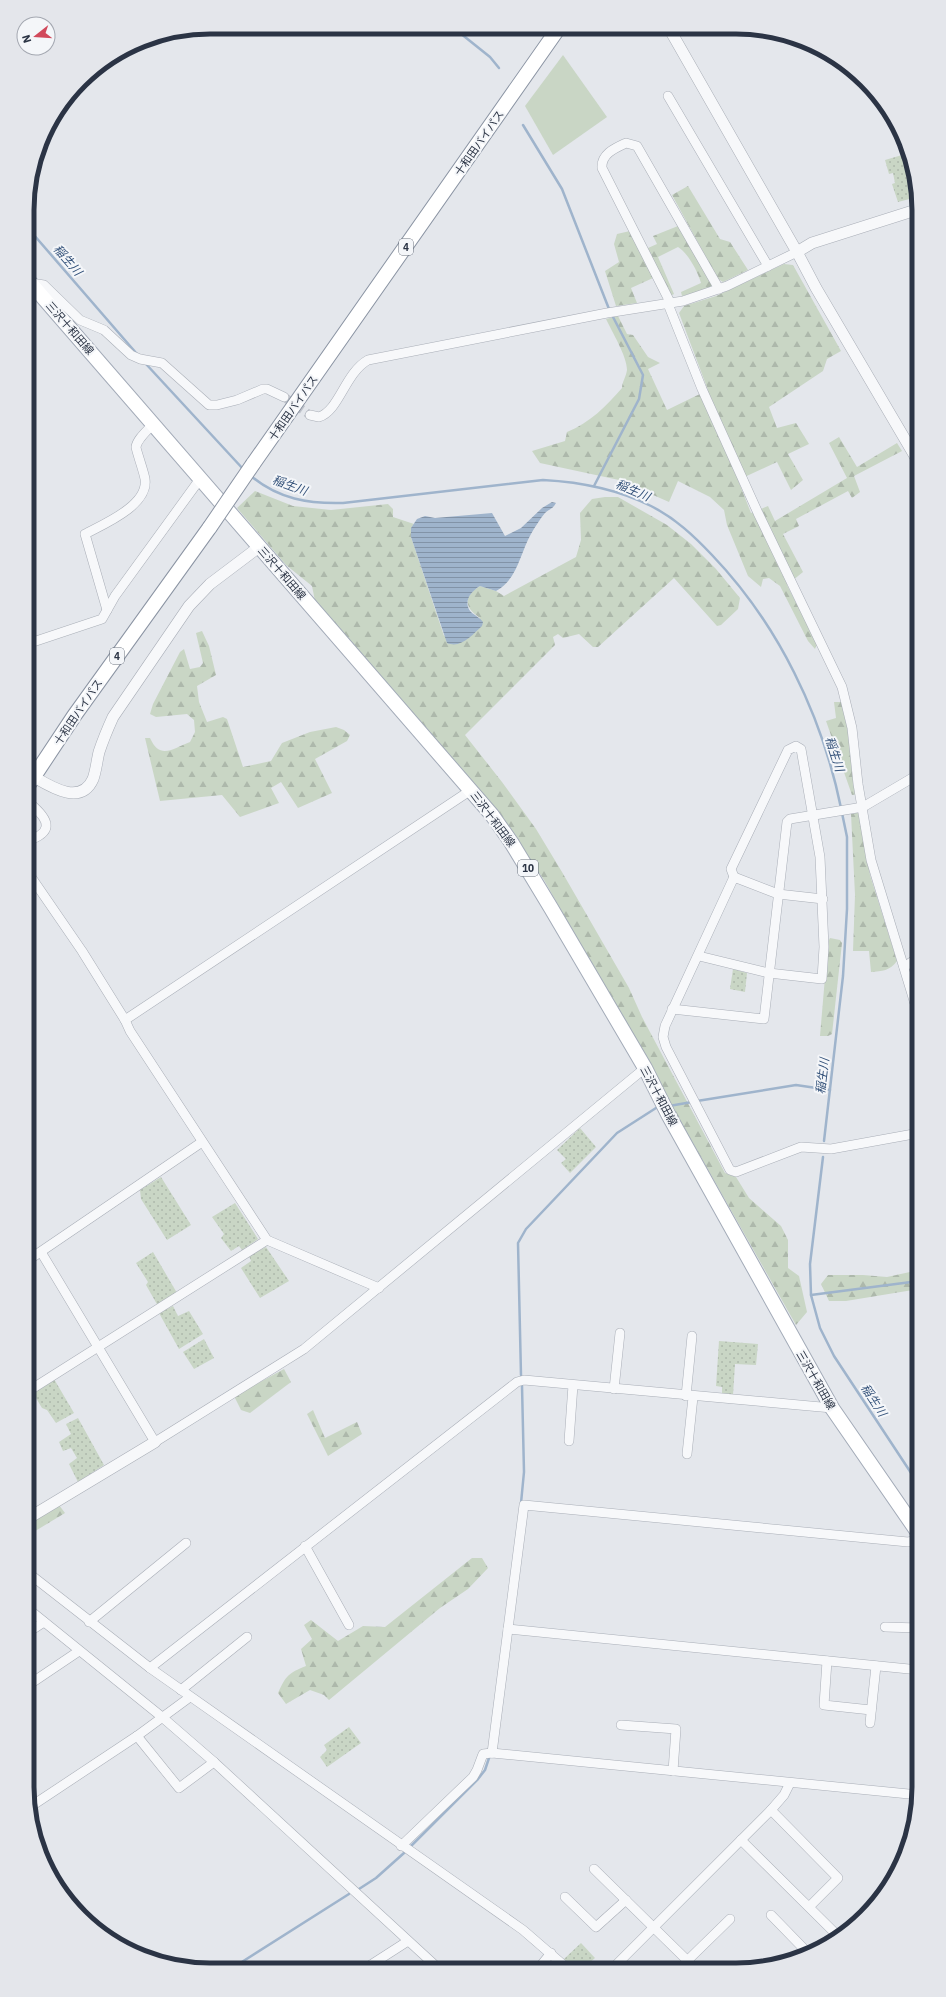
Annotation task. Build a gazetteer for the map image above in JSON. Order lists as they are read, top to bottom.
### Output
{
  "streets": {
    "main road": [
      "十和田バイパス",
      "4",
      "三沢十和田線",
      "10"
    ]
  },
  "water": ["稲生川"],
  "north": "left"
}
